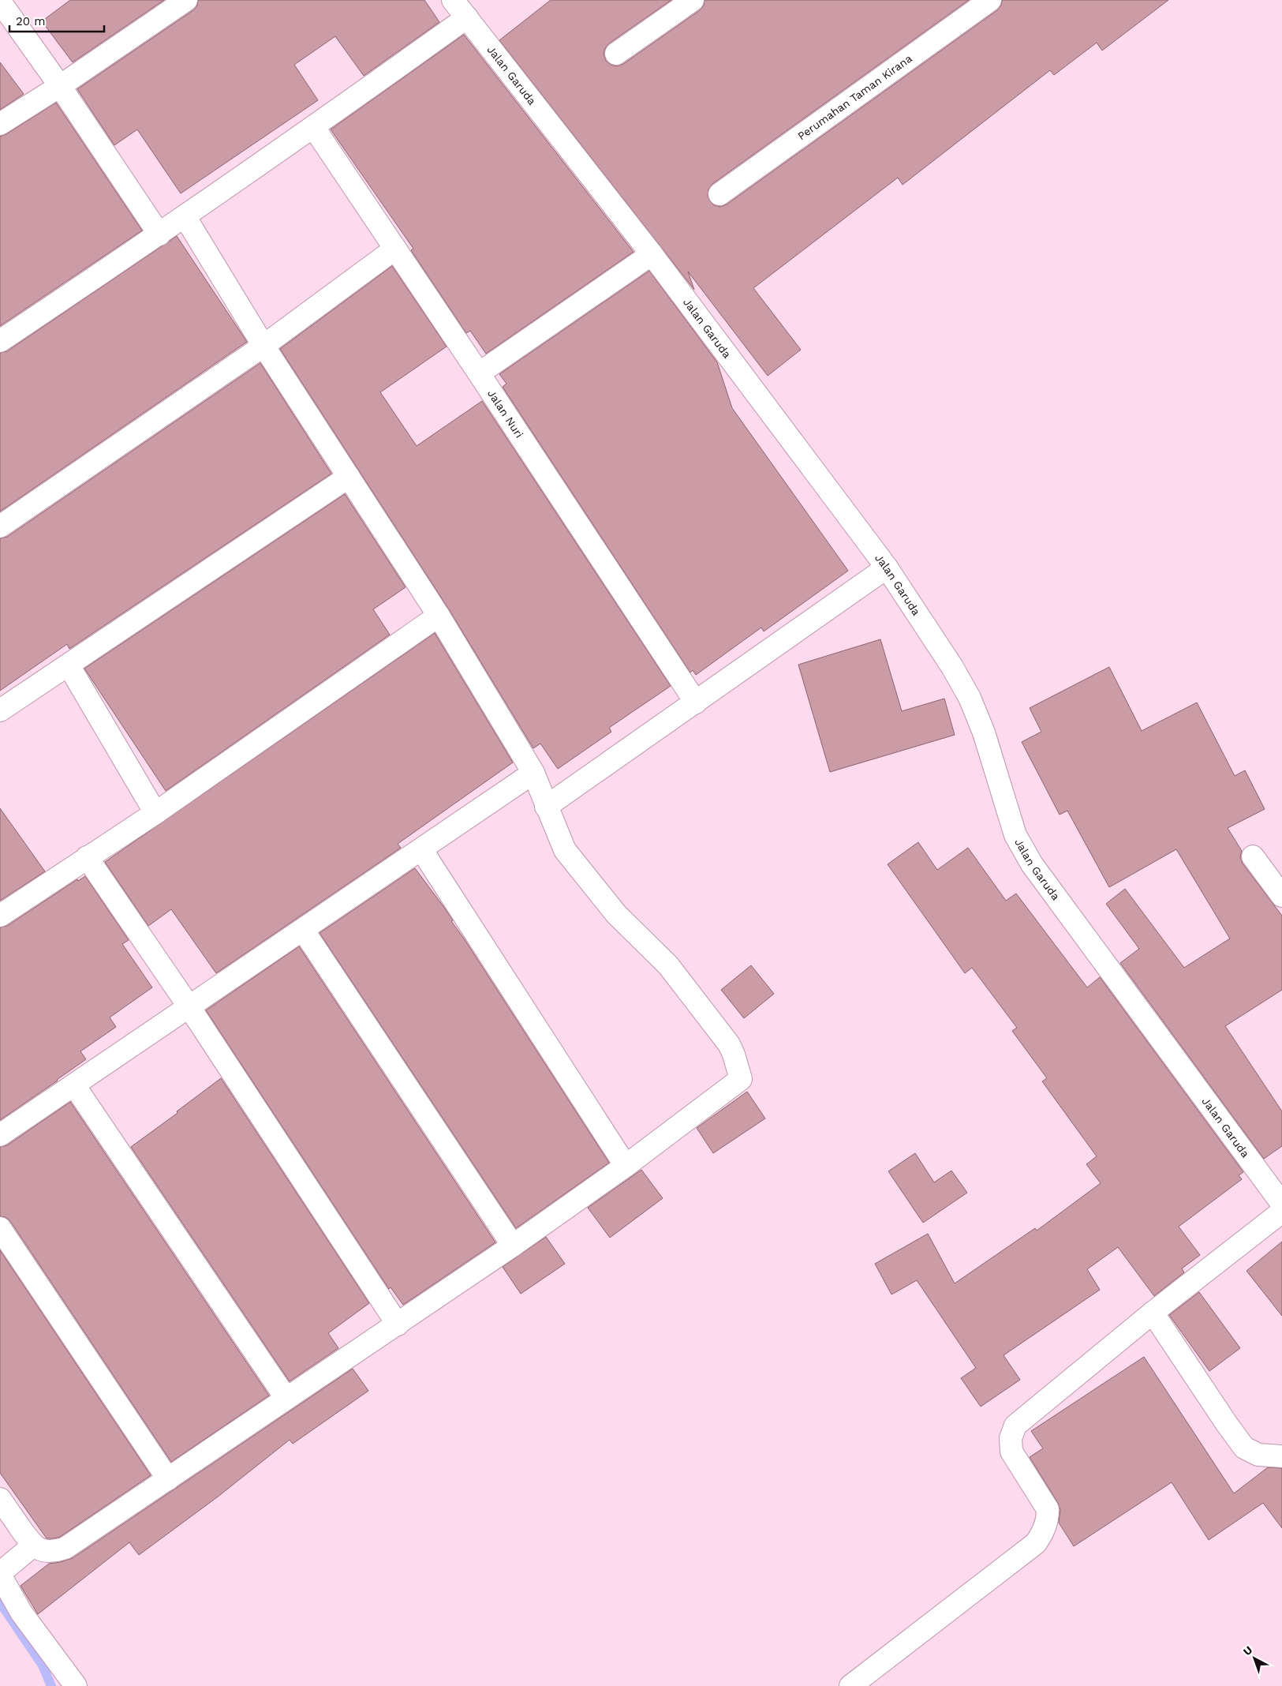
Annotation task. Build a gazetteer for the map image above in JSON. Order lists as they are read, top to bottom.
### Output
{
  "streets": {
    "street": ["Jalan Garuda", "Perumahan Taman Kirana", "Jalan Nuri"]
  },
  "scale_bar": "20 m",
  "north": "top left"
}
